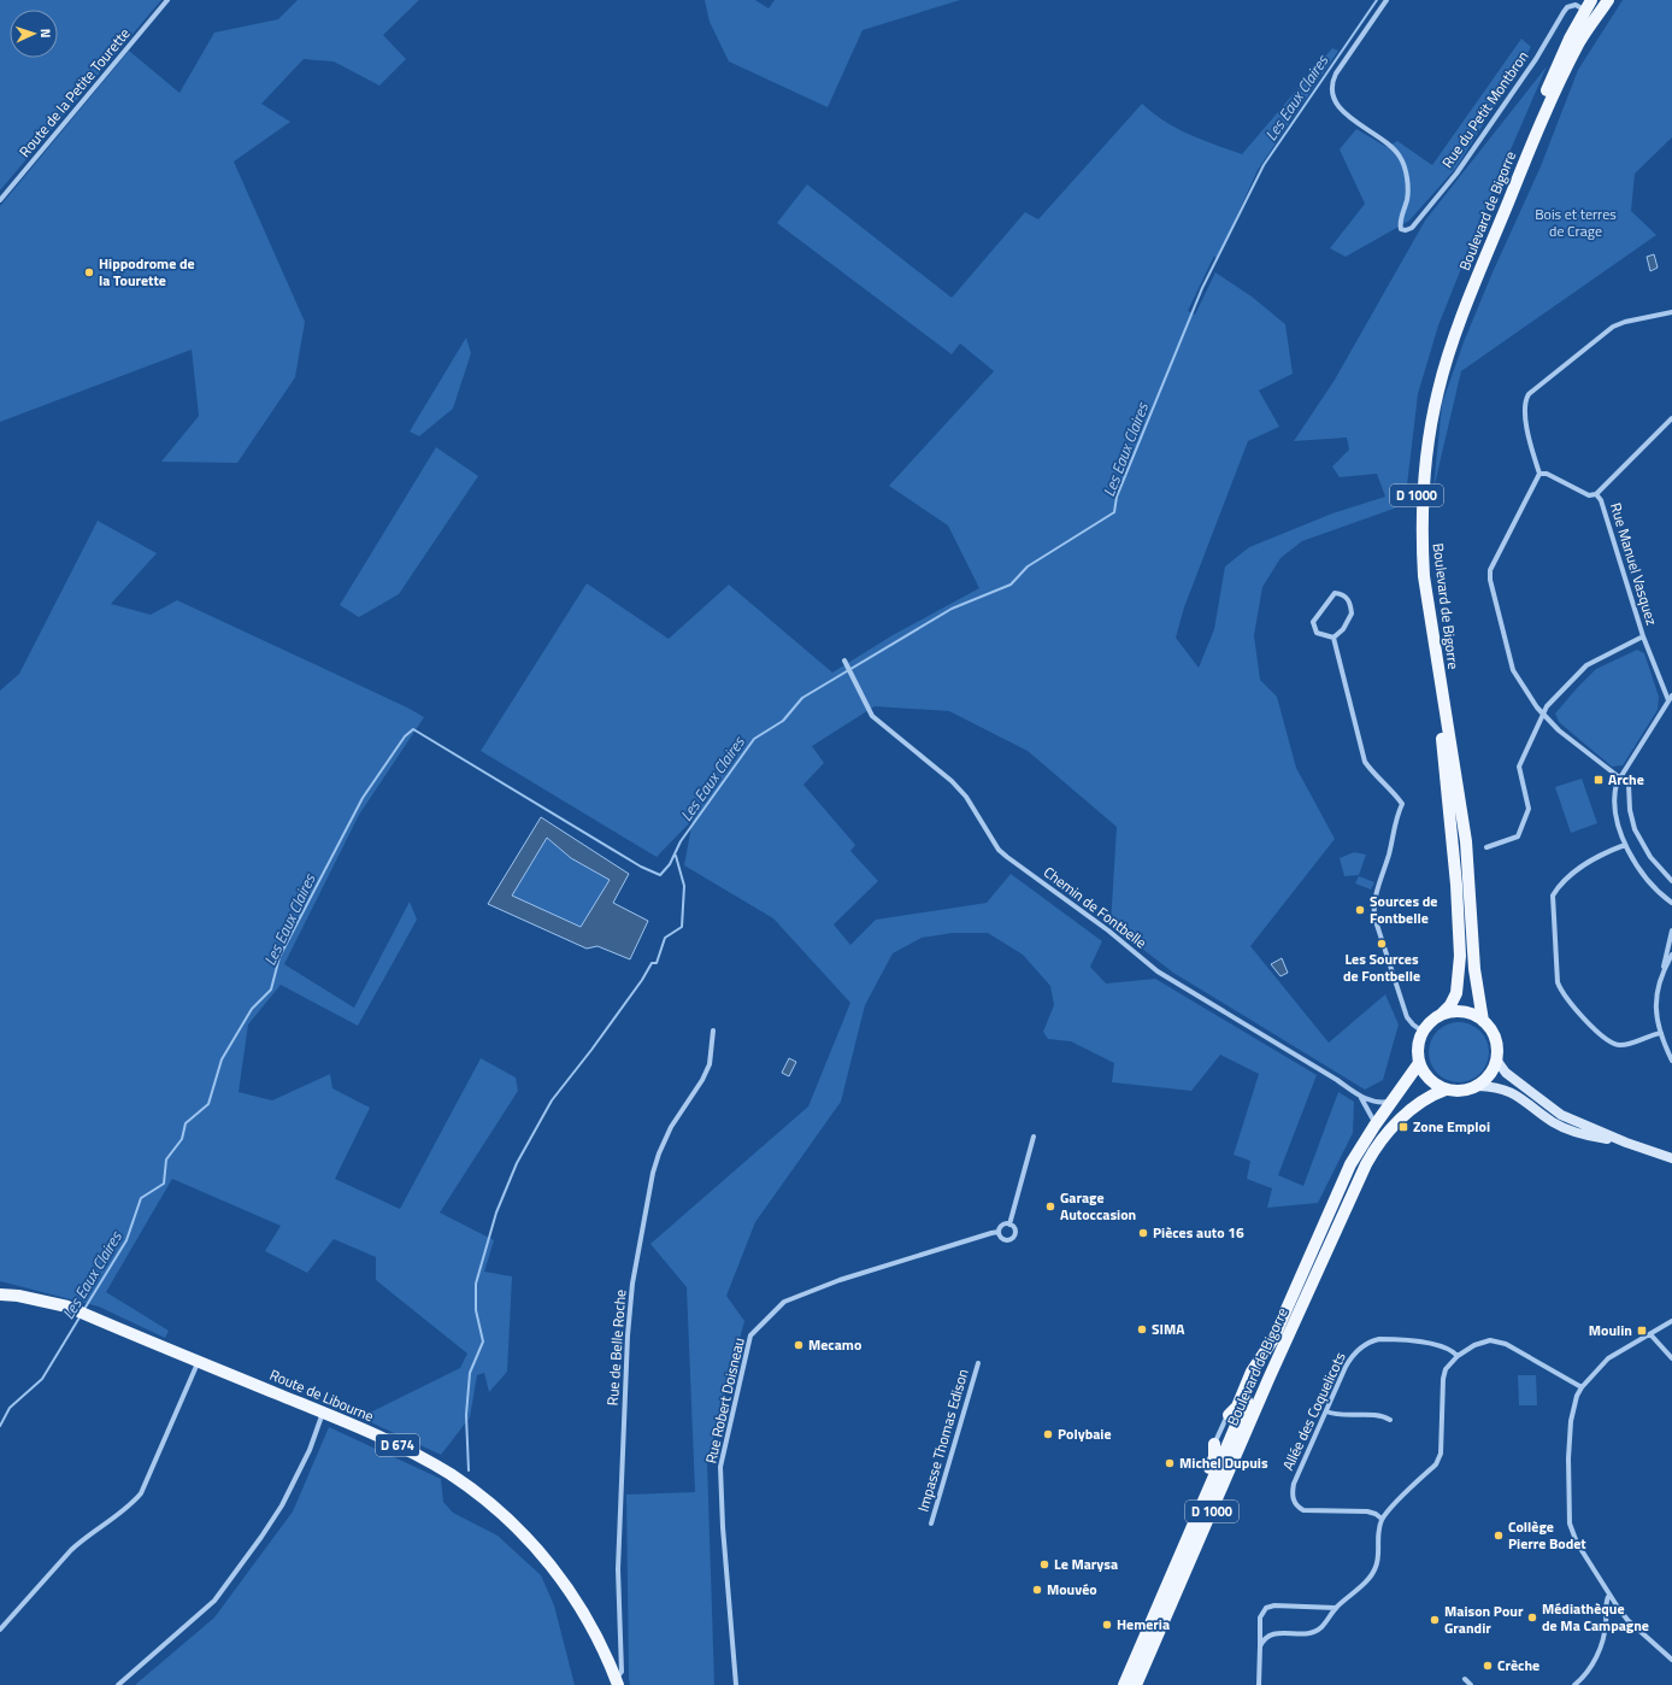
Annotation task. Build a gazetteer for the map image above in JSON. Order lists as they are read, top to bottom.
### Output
{
  "streets": {
    "main road": [
      "Boulevard de Bigorre",
      "D 1000",
      "Route de Libourne",
      "D 674"
    ],
    "street": [
      "Route de la Petite Tourette",
      "Rue du Petit Montbron",
      "Rue Manuel Vasquez",
      "Chemin de Fontbelle",
      "Rue de Belle Roche",
      "Rue Robert Doisneau",
      "Allée des Coquelicots",
      "Impasse Thomas Edison"
    ]
  },
  "crossings": [
    ["Rue du Petit Montbron", "Boulevard de Bigorre"],
    ["Boulevard de Bigorre", "D 1000"],
    ["D 1000", "Chemin de Fontbelle"],
    ["Rue de Belle Roche", "Route de Libourne"]
  ],
  "water": ["Les Eaux Claires"],
  "parks": ["Bois et terres de Crage"],
  "places": {
    "other": [
      "Hippodrome de la Tourette",
      "Sources de Fontbelle",
      "Les Sources de Fontbelle",
      "Garage Autoccasion",
      "Pièces auto 16",
      "SIMA",
      "Mecamo",
      "Polybaie",
      "Michel Dupuis",
      "Collège Pierre Bodet",
      "Le Marysa",
      "Mouvéo",
      "Médiathèque de Ma Campagne",
      "Maison Pour Grandir",
      "Hemeria",
      "Crèche"
    ],
    "transit": ["Arche", "Zone Emploi", "Moulin"]
  },
  "north": "right"
}
